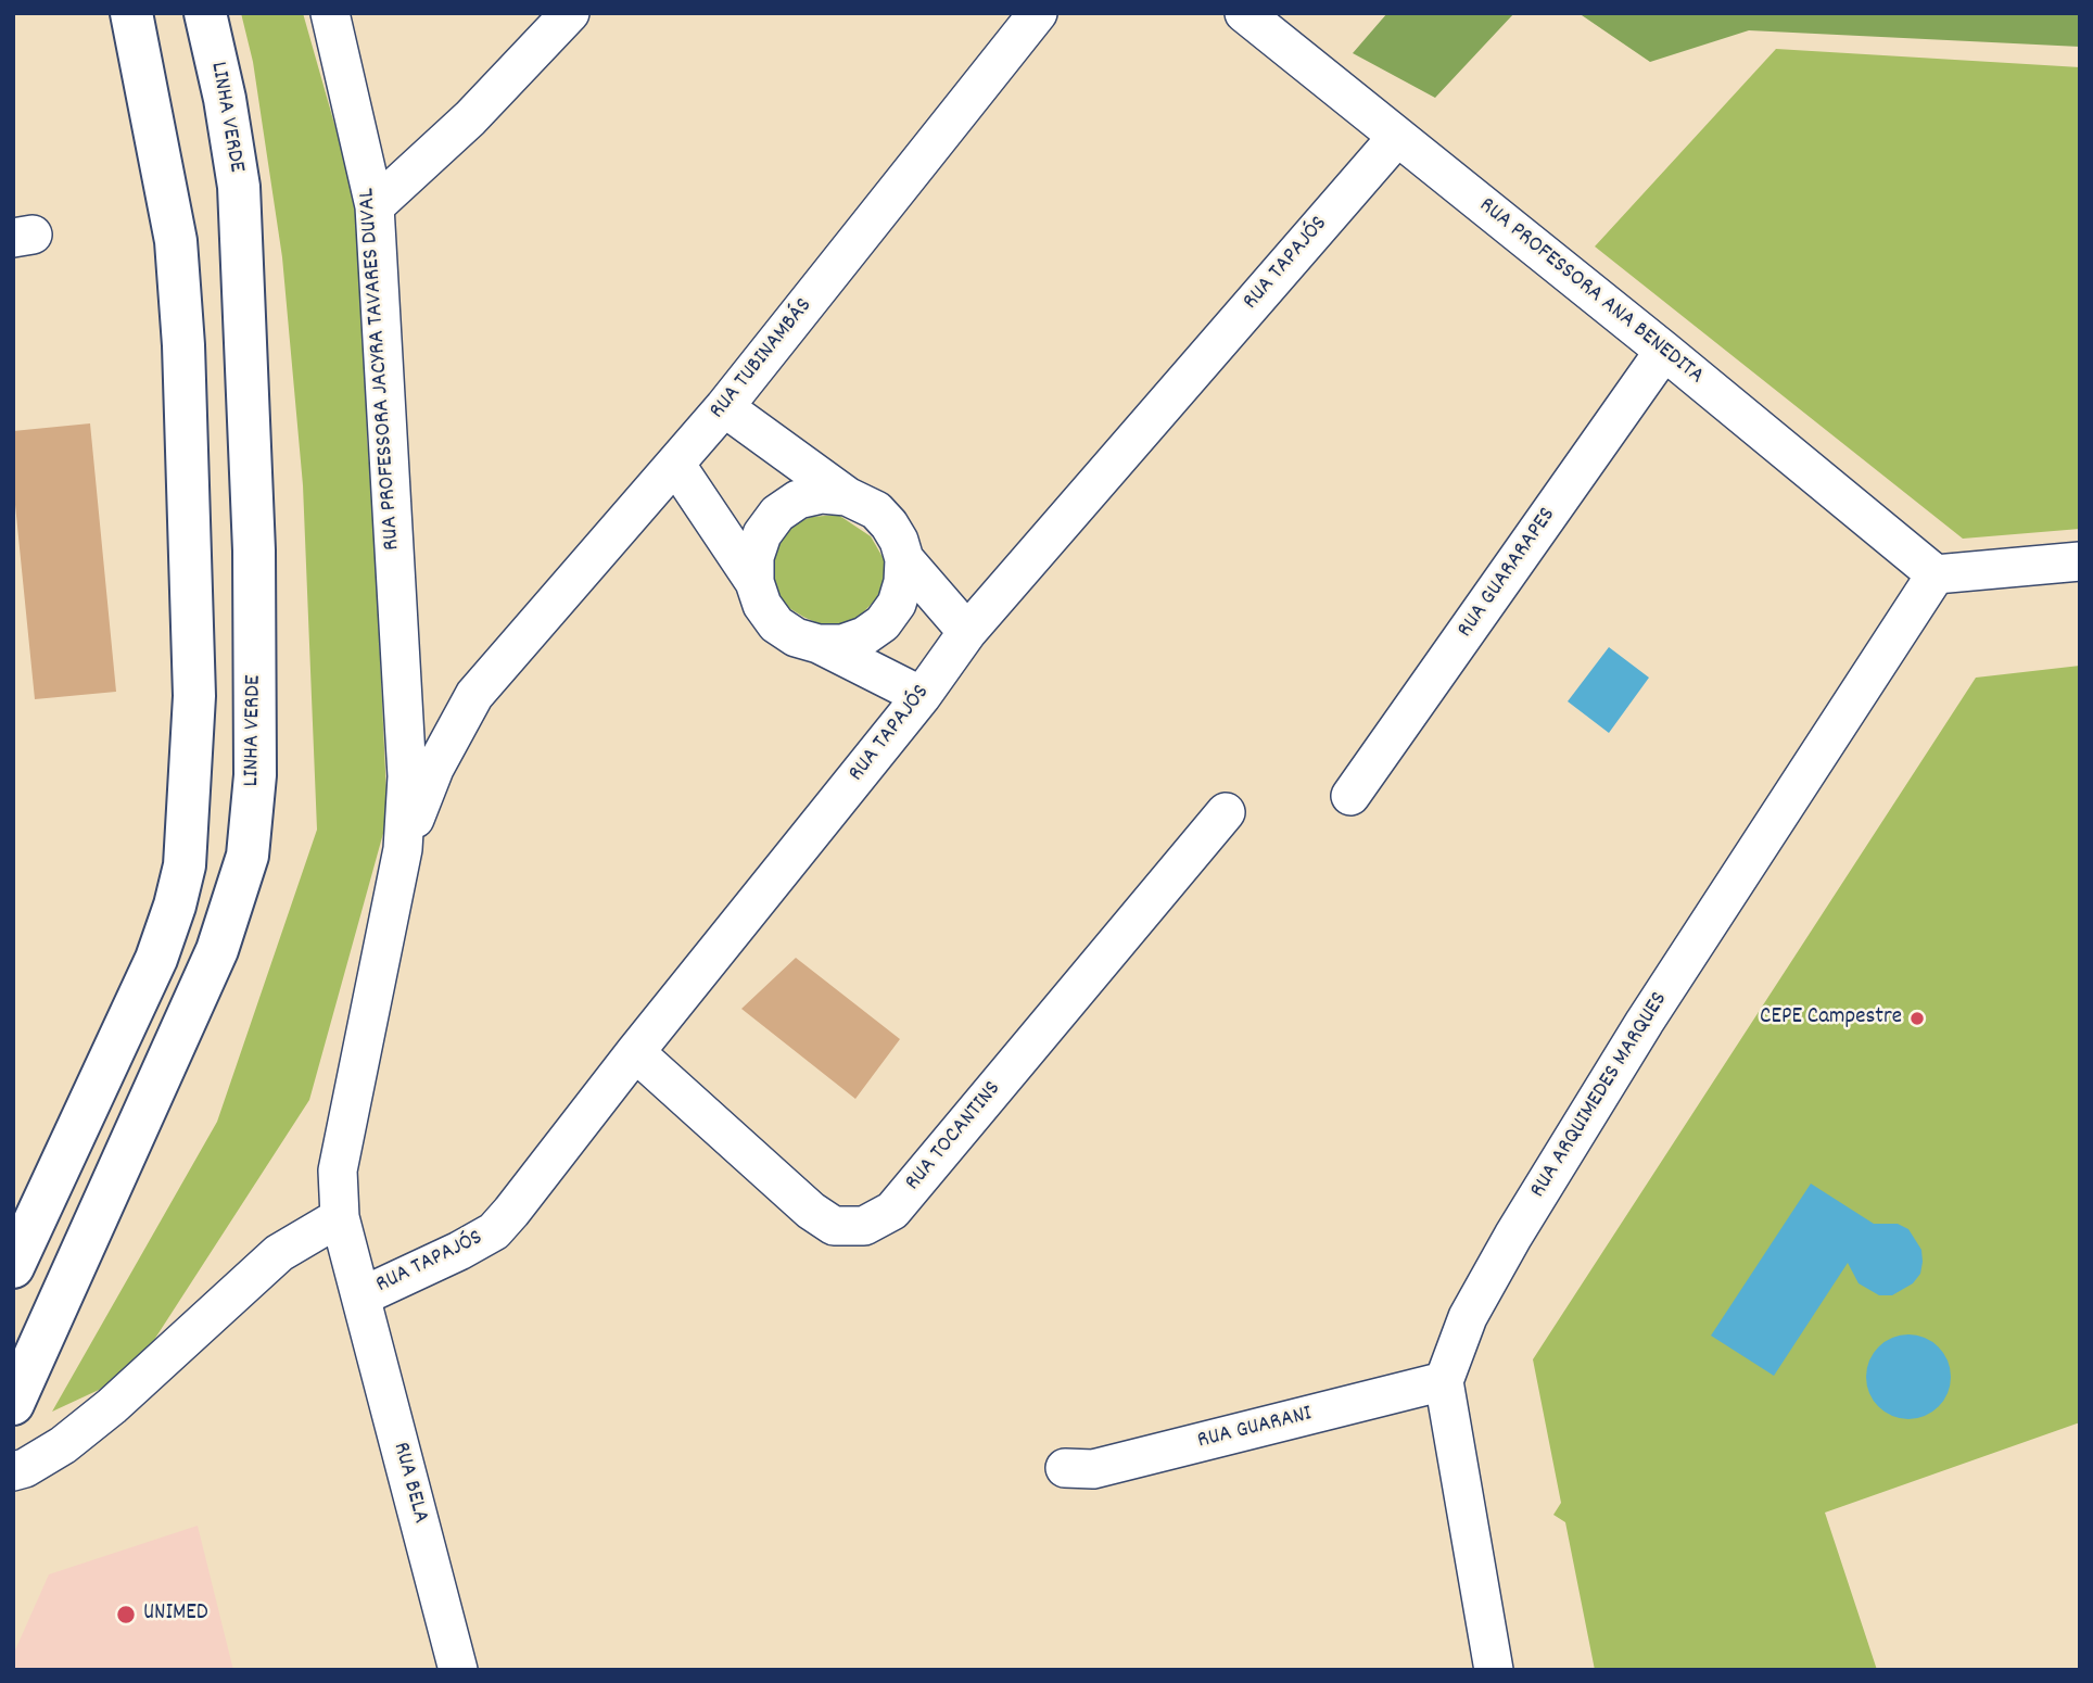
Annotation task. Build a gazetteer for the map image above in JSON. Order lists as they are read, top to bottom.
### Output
{
  "streets": {
    "highway": ["LINHA VERDE"],
    "street": [
      "RUA TAPAJÓS",
      "RUA PROFESSORA ANA BENEDITA",
      "RUA TUBINAMBÁS",
      "RUA PROFESSORA JACYRA TAVARES DUVAL",
      "RUA GUARARAPES",
      "RUA ARQUIMEDES MARQUES",
      "RUA TOCANTINS",
      "RUA GUARANI",
      "RUA BELA"
    ]
  },
  "crossings": [
    ["RUA TAPAJÓS", "RUA PROFESSORA ANA BENEDITA"],
    ["RUA TAPAJÓS", "RUA PROFESSORA JACYRA TAVARES DUVAL"],
    ["RUA TAPAJÓS", "RUA TOCANTINS"],
    ["RUA TAPAJÓS", "RUA BELA"],
    ["RUA PROFESSORA ANA BENEDITA", "RUA GUARARAPES"],
    ["RUA PROFESSORA ANA BENEDITA", "RUA ARQUIMEDES MARQUES"],
    ["RUA TUBINAMBÁS", "RUA PROFESSORA JACYRA TAVARES DUVAL"],
    ["RUA PROFESSORA JACYRA TAVARES DUVAL", "RUA BELA"],
    ["RUA ARQUIMEDES MARQUES", "RUA GUARANI"]
  ],
  "places": ["CEPE Campestre", "UNIMED"]
}
